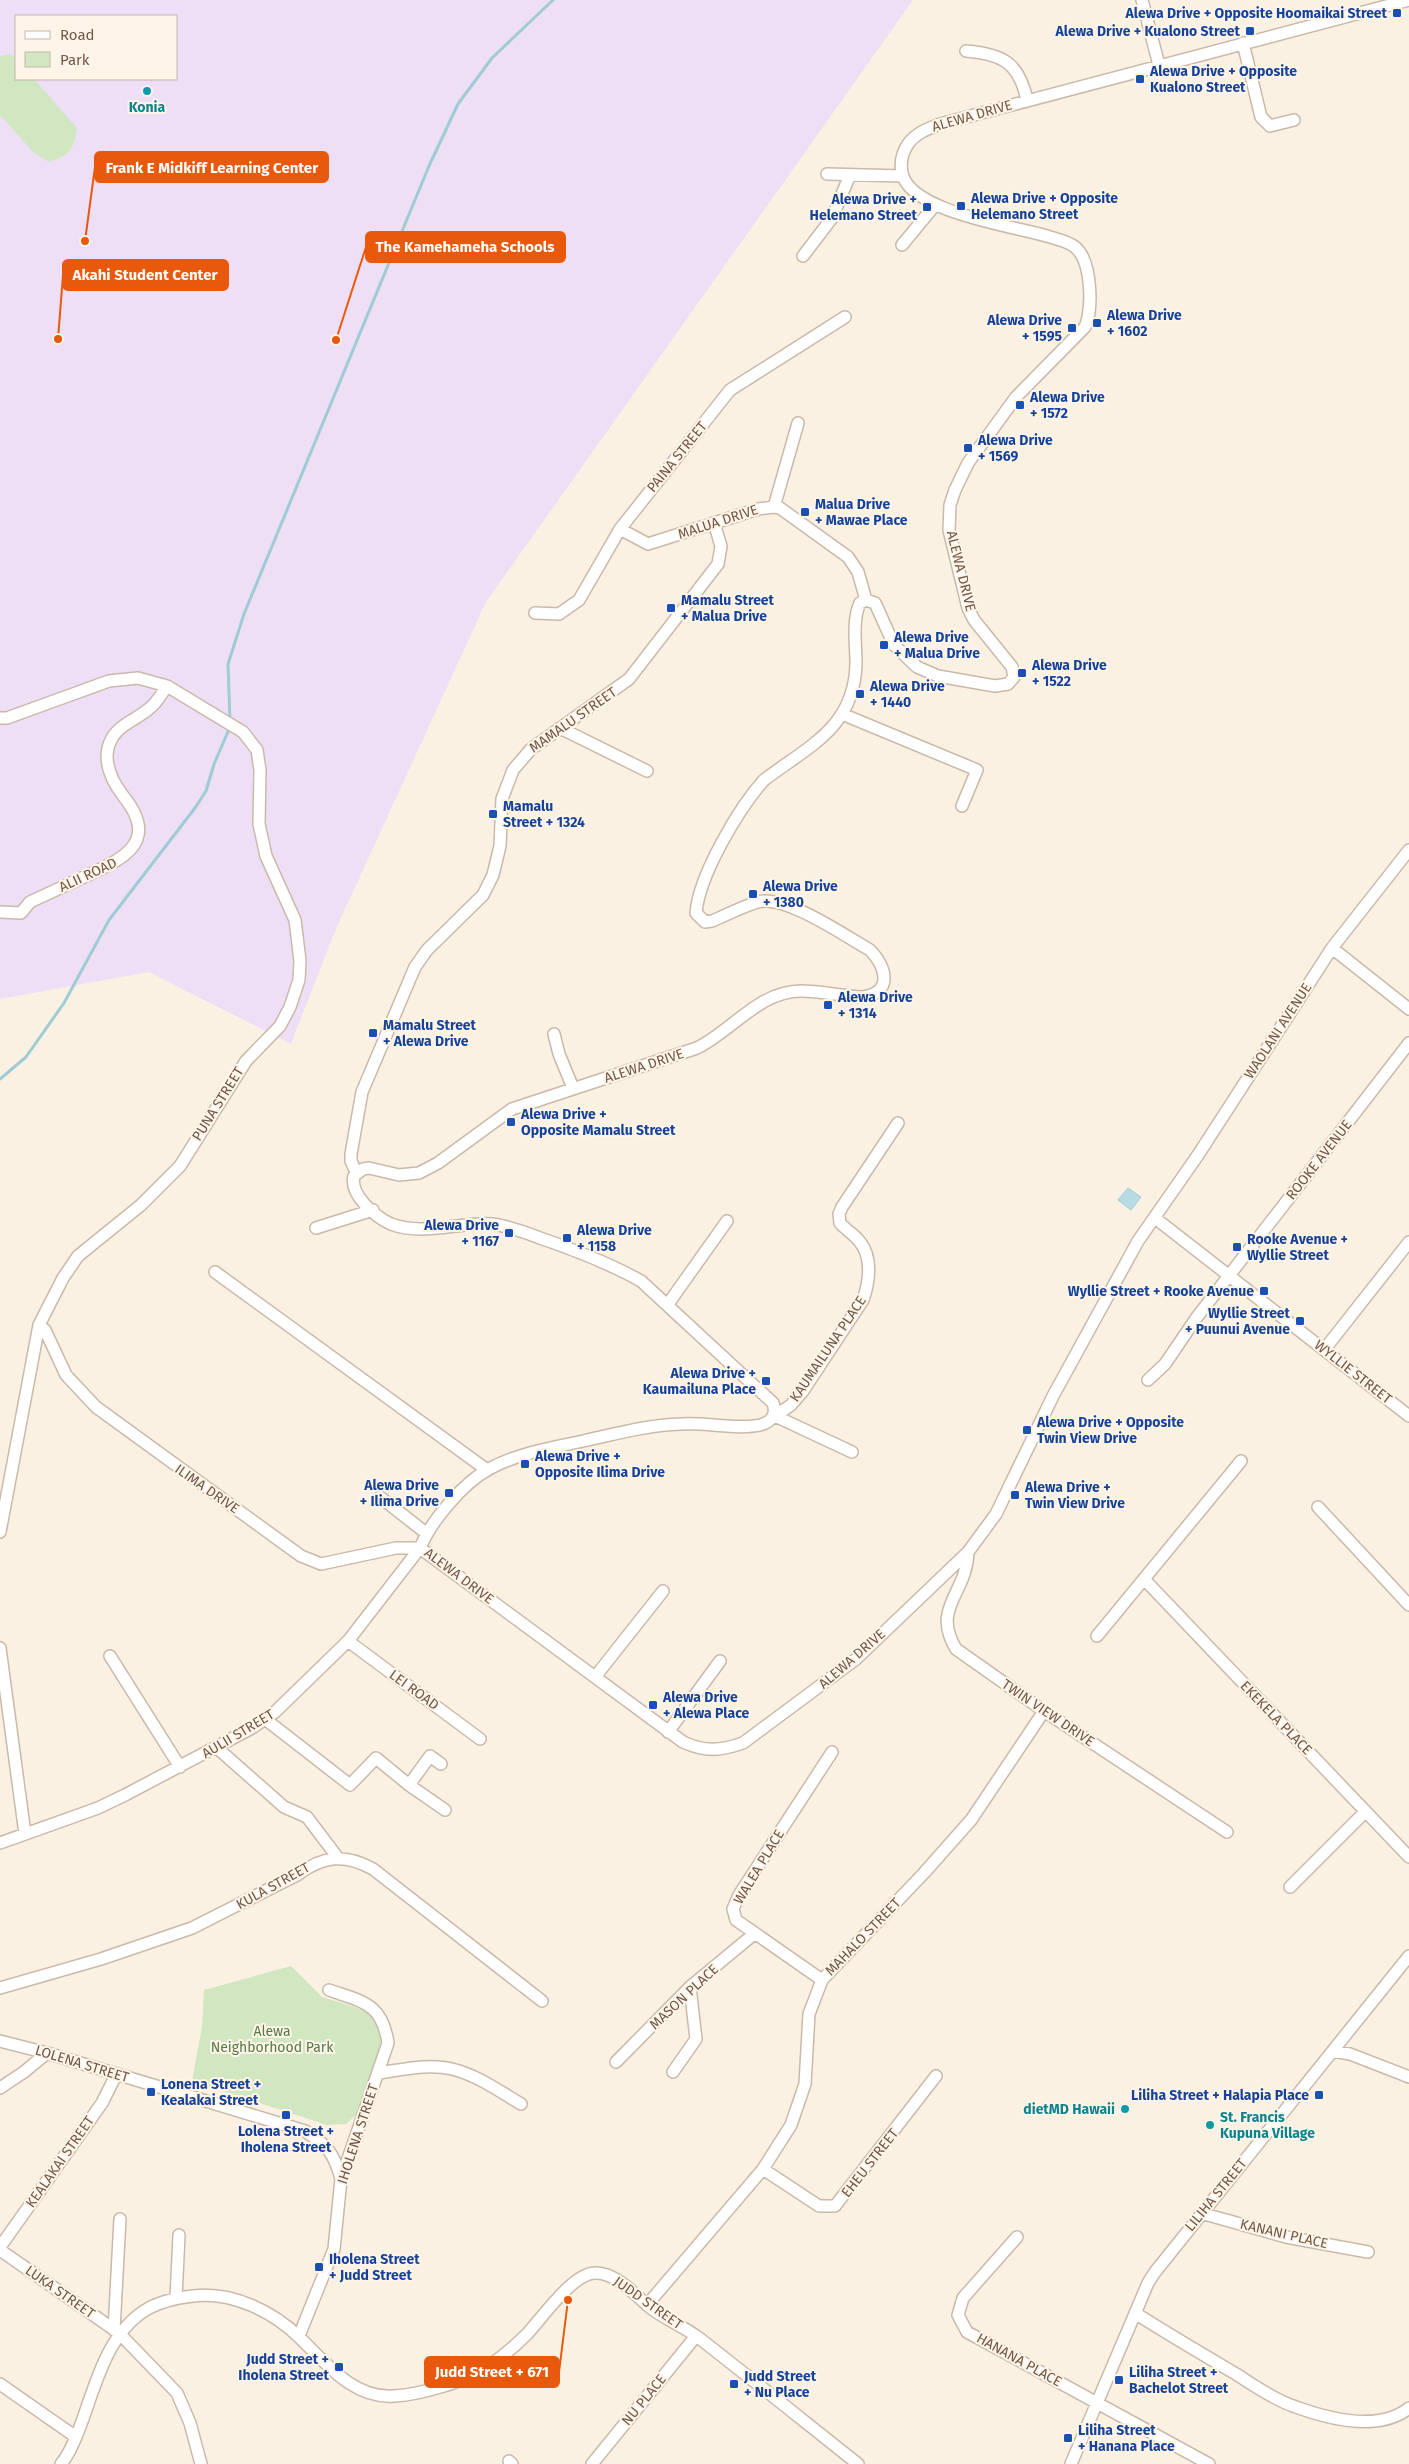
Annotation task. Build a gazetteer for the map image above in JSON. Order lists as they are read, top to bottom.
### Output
{
  "streets": {
    "street": [
      "ALEWA DRIVE",
      "PAINA STREET",
      "MALUA DRIVE",
      "MAMALU STREET",
      "ALII ROAD",
      "WAOLANI AVENUE",
      "PUNA STREET",
      "ROOKE AVENUE",
      "KAUMAILUNA PLACE",
      "WYLLIE STREET",
      "ILIMA DRIVE",
      "LEI ROAD",
      "TWIN VIEW DRIVE",
      "EKEKELA PLACE",
      "AULII STREET",
      "WALEA PLACE",
      "KULA STREET",
      "MAHALO STREET",
      "MASON PLACE",
      "LOLENA STREET",
      "IHOLENA STREET",
      "KEALAKAI STREET",
      "EHEU STREET",
      "LILIHA STREET",
      "KANANI PLACE",
      "LUKA STREET",
      "JUDD STREET",
      "HANANA PLACE",
      "NU PLACE"
    ]
  },
  "crossings": [
    ["ALEWA DRIVE", "MALUA DRIVE"],
    ["ALEWA DRIVE", "MAMALU STREET"],
    ["ALEWA DRIVE", "WAOLANI AVENUE"],
    ["ALEWA DRIVE", "KAUMAILUNA PLACE"],
    ["ALEWA DRIVE", "WYLLIE STREET"],
    ["ALEWA DRIVE", "ILIMA DRIVE"],
    ["ALEWA DRIVE", "TWIN VIEW DRIVE"],
    ["ALEWA DRIVE", "AULII STREET"],
    ["PAINA STREET", "MALUA DRIVE"],
    ["MALUA DRIVE", "MAMALU STREET"],
    ["ALII ROAD", "PUNA STREET"],
    ["WAOLANI AVENUE", "WYLLIE STREET"],
    ["PUNA STREET", "ILIMA DRIVE"],
    ["ROOKE AVENUE", "WYLLIE STREET"],
    ["ILIMA DRIVE", "AULII STREET"],
    ["LEI ROAD", "AULII STREET"],
    ["TWIN VIEW DRIVE", "MAHALO STREET"],
    ["WALEA PLACE", "MAHALO STREET"],
    ["WALEA PLACE", "MASON PLACE"],
    ["MAHALO STREET", "EHEU STREET"],
    ["MAHALO STREET", "JUDD STREET"],
    ["LOLENA STREET", "IHOLENA STREET"],
    ["LOLENA STREET", "KEALAKAI STREET"],
    ["IHOLENA STREET", "JUDD STREET"],
    ["KEALAKAI STREET", "LUKA STREET"],
    ["LILIHA STREET", "KANANI PLACE"],
    ["LILIHA STREET", "HANANA PLACE"],
    ["LUKA STREET", "JUDD STREET"],
    ["JUDD STREET", "NU PLACE"]
  ],
  "parks": ["Alewa Neighborhood Park"],
  "places": {
    "transit": [
      "Alewa Drive + Opposite Hoomaikai Street",
      "Alewa Drive + Kualono Street",
      "Alewa Drive + Opposite Kualono Street",
      "Alewa Drive + Opposite Helemano Street",
      "Alewa Drive + Helemano Street",
      "Alewa Drive + 1602",
      "Alewa Drive + 1595",
      "Alewa Drive + 1572",
      "Alewa Drive + 1569",
      "Malua Drive + Mawae Place",
      "Mamalu Street + Malua Drive",
      "Alewa Drive + Malua Drive",
      "Alewa Drive + 1522",
      "Alewa Drive + 1440",
      "Mamalu Street + 1324",
      "Alewa Drive + 1380",
      "Alewa Drive + 1314",
      "Mamalu Street + Alewa Drive",
      "Alewa Drive + Opposite Mamalu Street",
      "Alewa Drive + 1167",
      "Alewa Drive + 1158",
      "Rooke Avenue + Wyllie Street",
      "Wyllie Street + Rooke Avenue",
      "Wyllie Street + Puunui Avenue",
      "Alewa Drive + Kaumailuna Place",
      "Alewa Drive + Opposite Twin View Drive",
      "Alewa Drive + Opposite Ilima Drive",
      "Alewa Drive + Ilima Drive",
      "Alewa Drive + Twin View Drive",
      "Alewa Drive + Alewa Place",
      "Lonena Street + Kealakai Street",
      "Liliha Street + Halapia Place",
      "Lolena Street + Iholena Street",
      "Iholena Street + Judd Street",
      "Judd Street + Iholena Street",
      "Liliha Street + Bachelot Street",
      "Judd Street + Nu Place",
      "Liliha Street + Hanana Place"
    ],
    "other": [
      "Konia",
      "Frank E Midkiff Learning Center",
      "Akahi Student Center",
      "The Kamehameha Schools",
      "dietMD Hawaii",
      "St. Francis Kupuna Village",
      "Judd Street + 671"
    ]
  },
  "legend": ["Road", "Park"]
}
